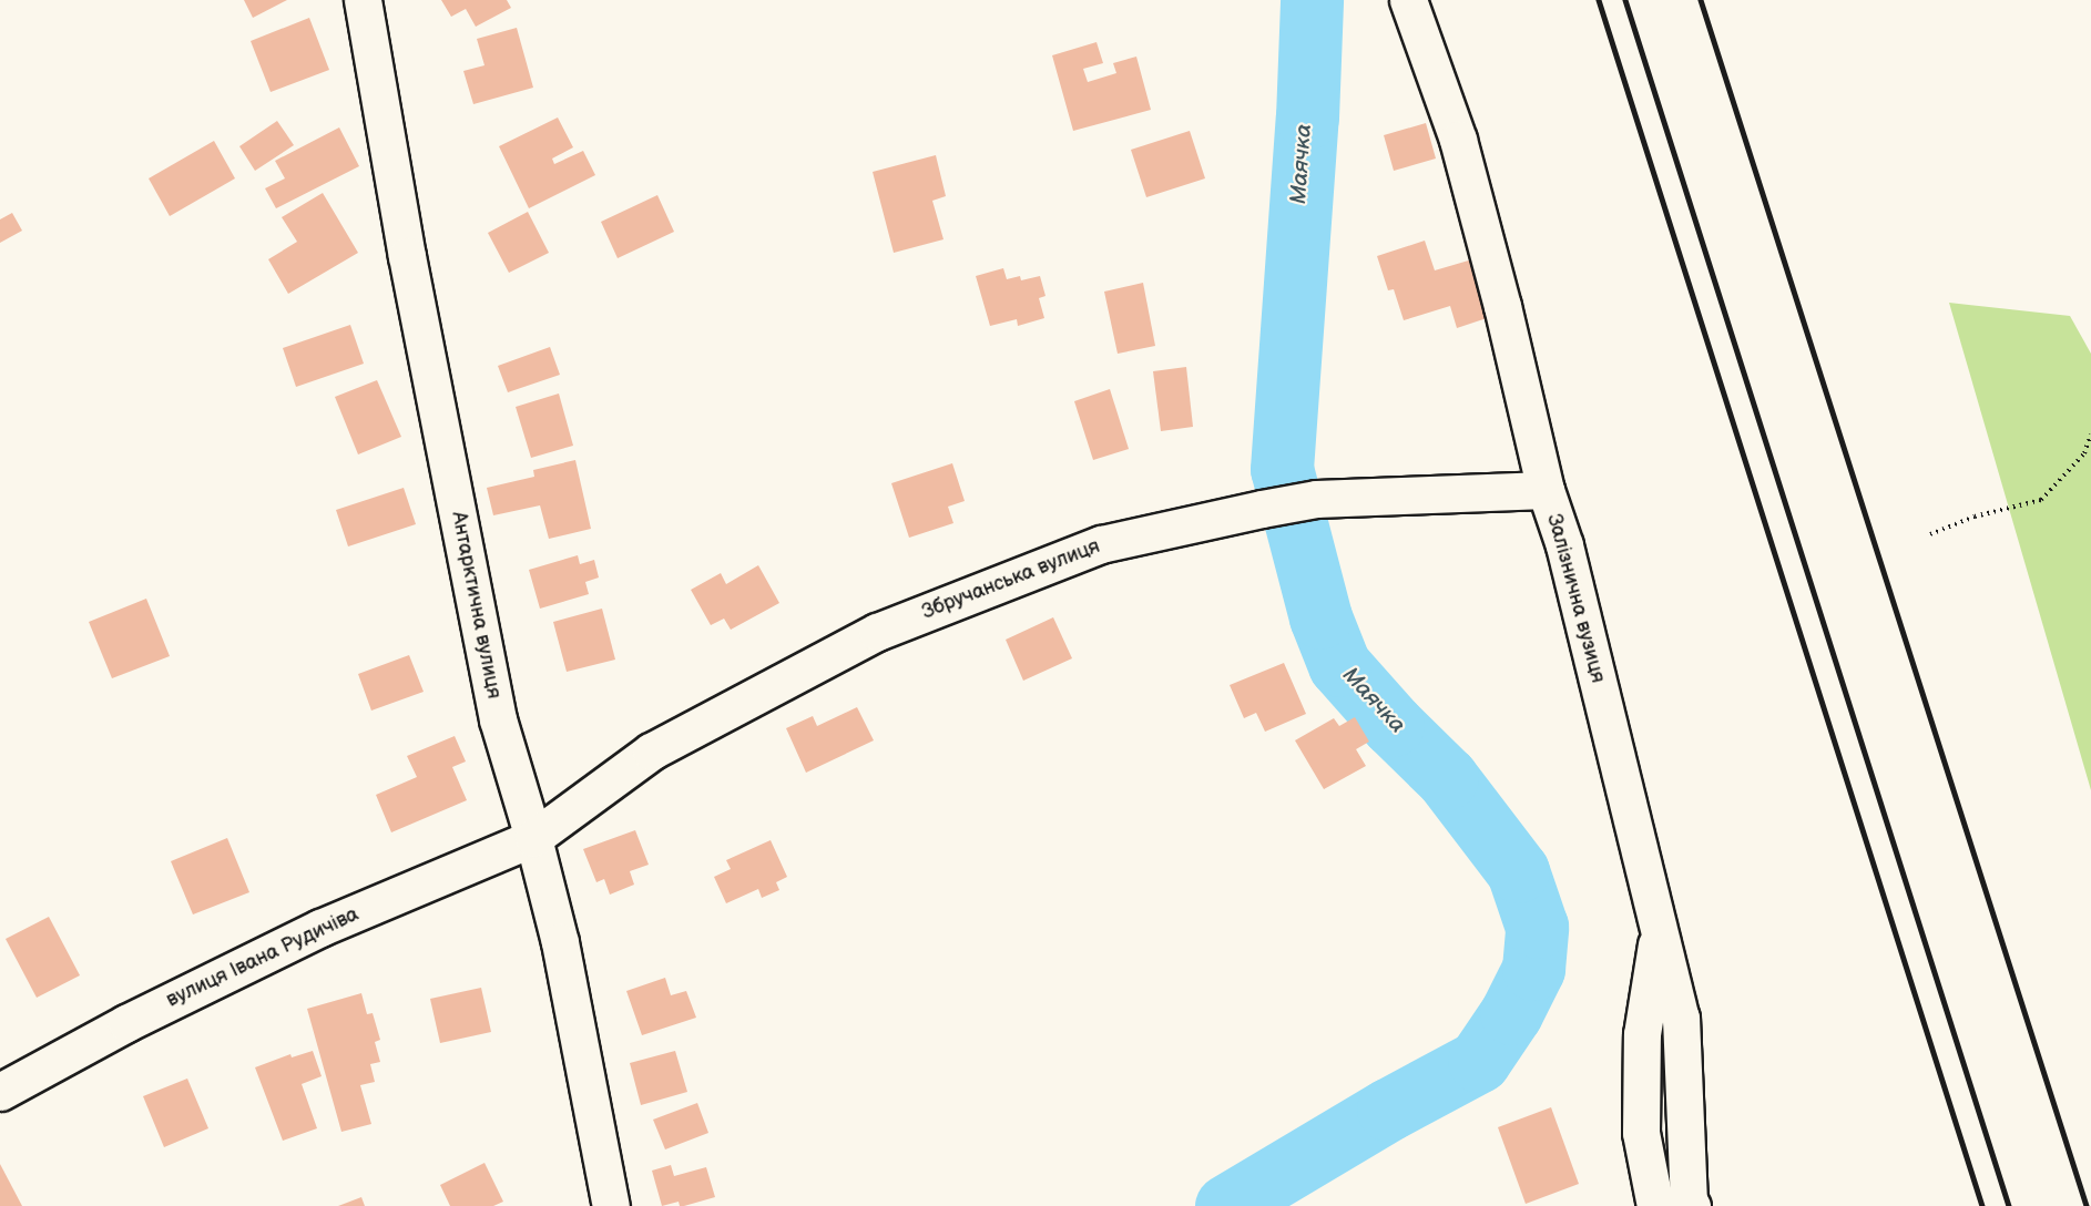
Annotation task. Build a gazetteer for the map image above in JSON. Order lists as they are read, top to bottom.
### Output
{
  "streets": {
    "street": [
      "Збручанська вулиця",
      "Залізнична вузиця",
      "Антарктична вулиця",
      "вулиця Івана Рудичіва"
    ]
  },
  "crossings": [
    ["Збручанська вулиця", "Залізнична вузиця"],
    ["Збручанська вулиця", "Антарктична вулиця"],
    ["Збручанська вулиця", "вулиця Івана Рудичіва"],
    ["Антарктична вулиця", "вулиця Івана Рудичіва"]
  ],
  "water": ["Маячка"]
}
